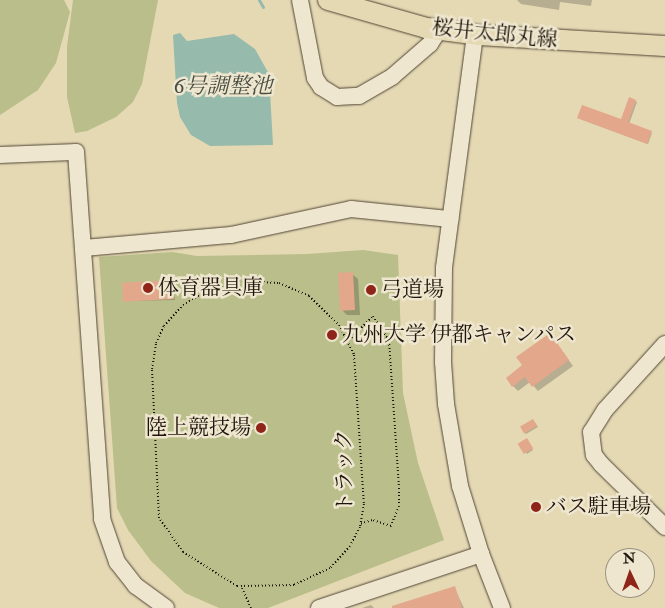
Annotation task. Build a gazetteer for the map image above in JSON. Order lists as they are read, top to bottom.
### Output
{
  "streets": {
    "main road": ["桜井太郎丸線"],
    "path": ["トラック"]
  },
  "water": ["6号調整池"],
  "places": [
    "体育器具庫",
    "弓道場",
    "九州大学 伊都キャンパス",
    "陸上競技場",
    "バス駐車場"
  ],
  "north": "top"
}
